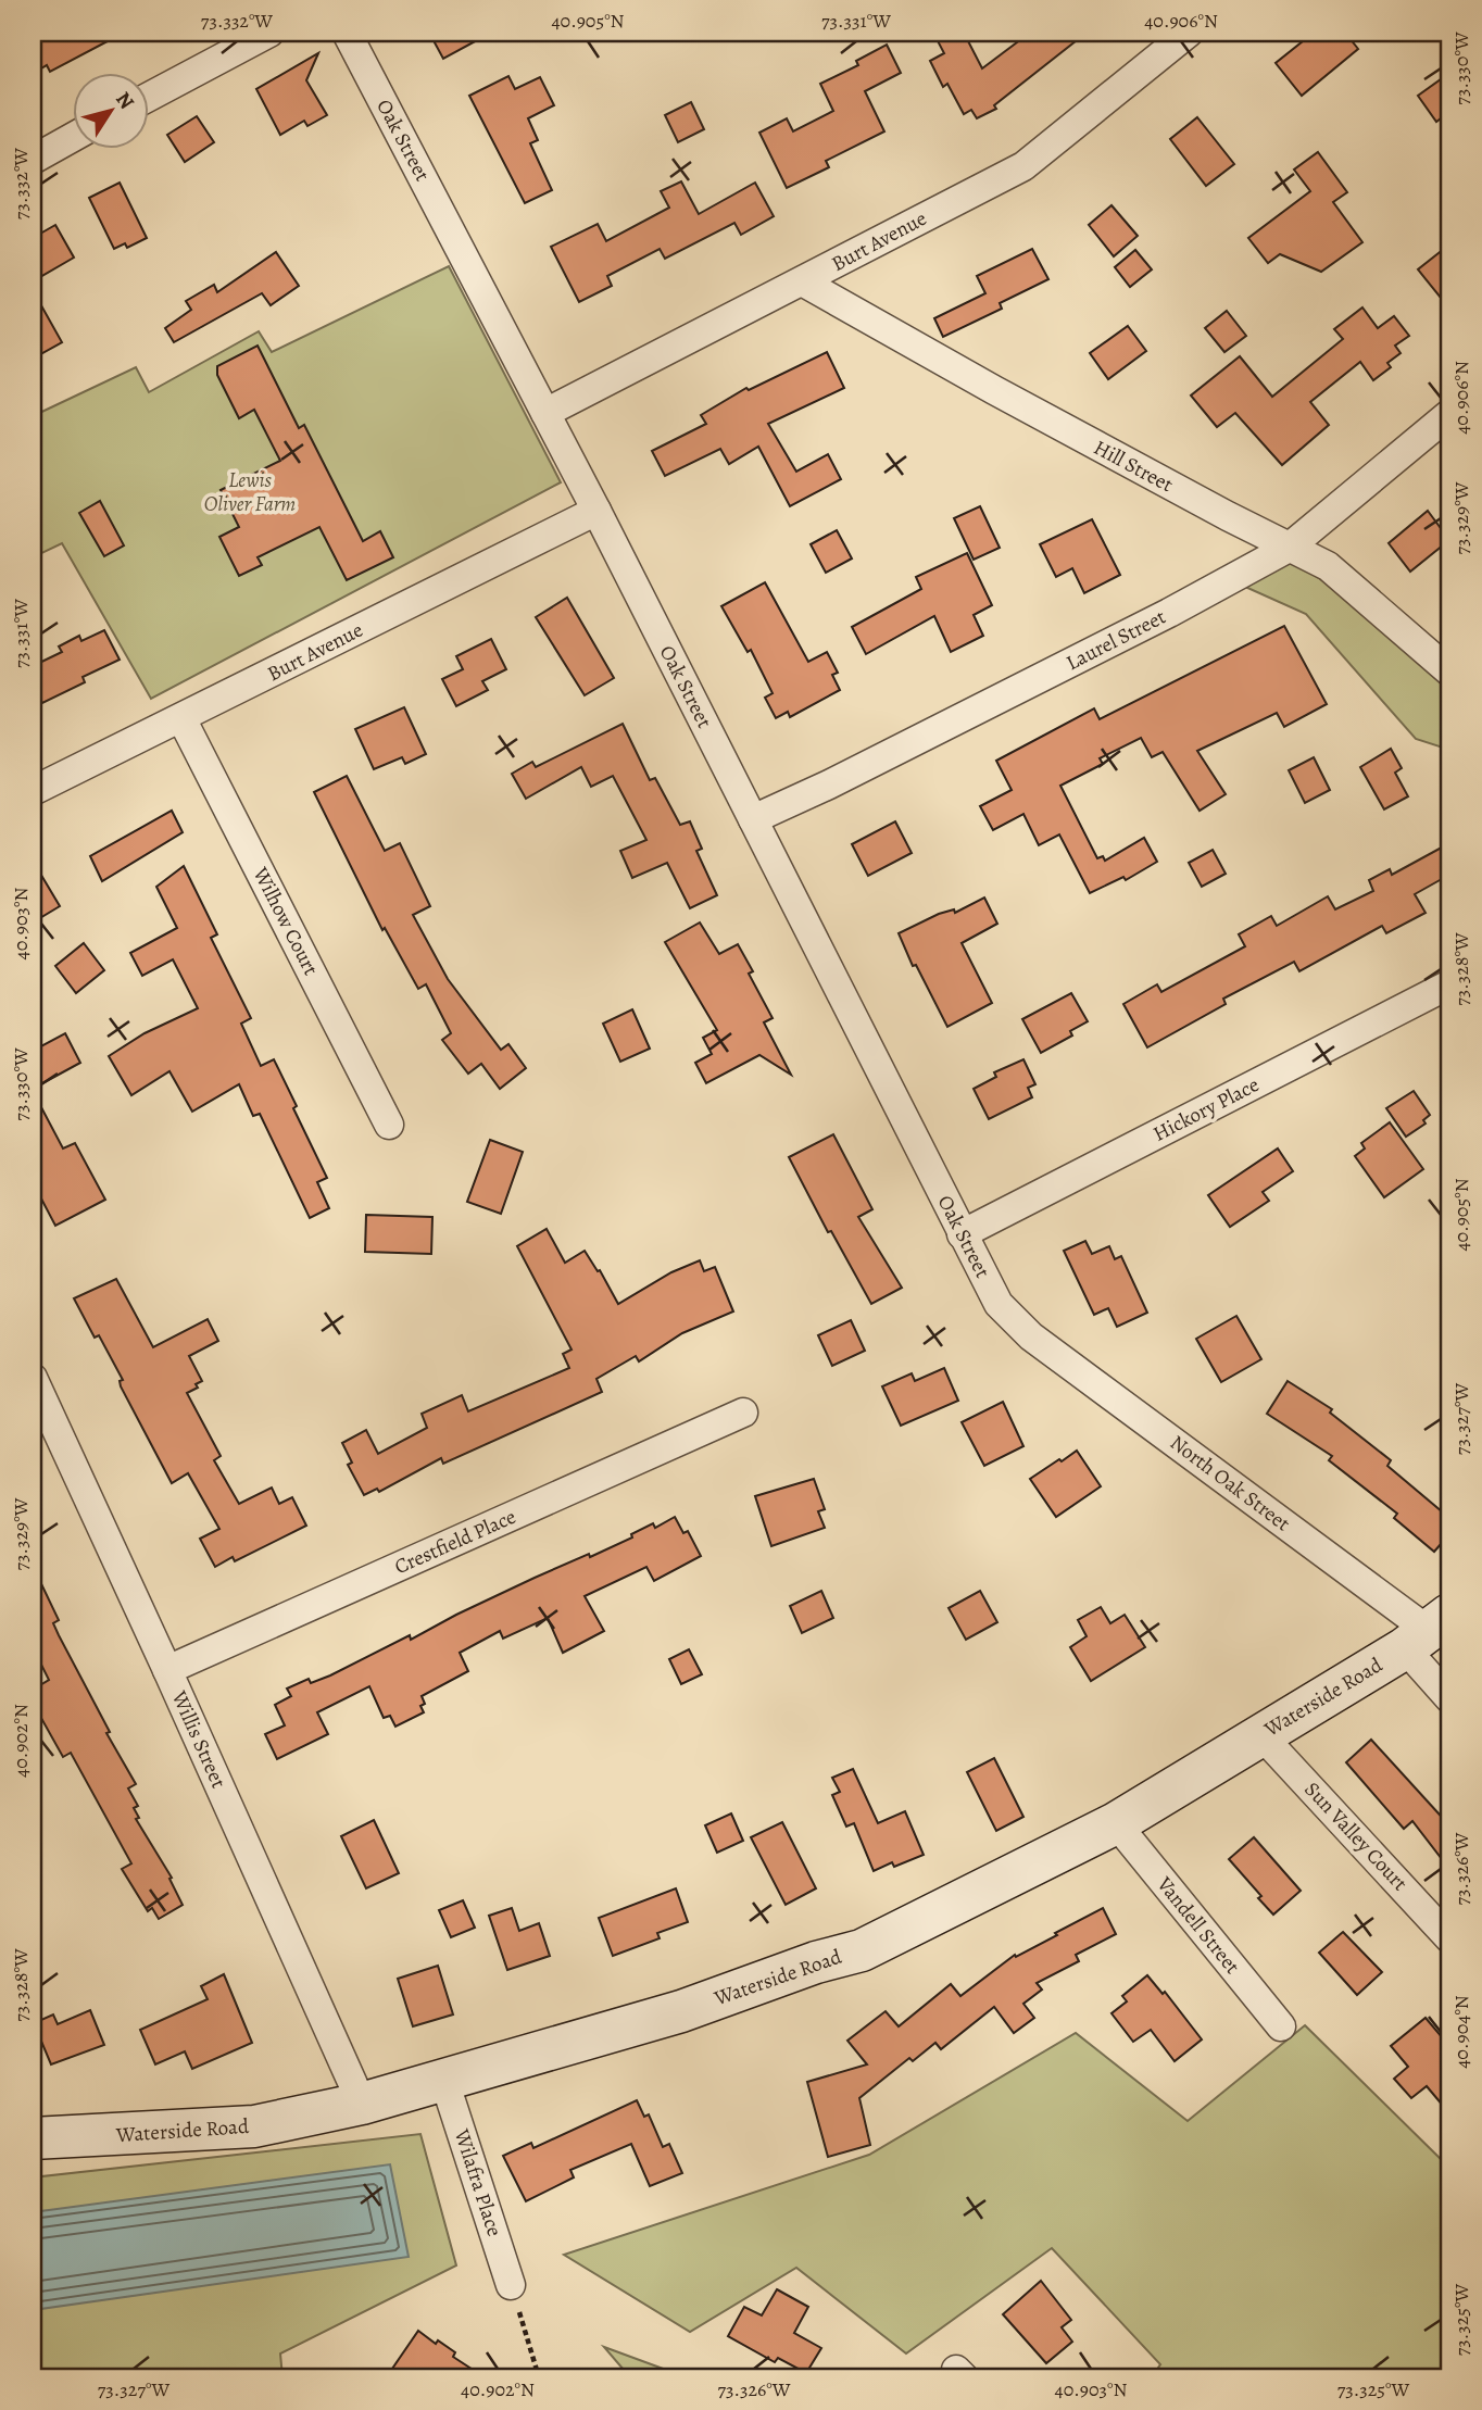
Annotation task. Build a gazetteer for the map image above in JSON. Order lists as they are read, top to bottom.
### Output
{
  "streets": {
    "main road": ["Waterside Road"],
    "street": [
      "Oak Street",
      "Burt Avenue",
      "Hill Street",
      "Laurel Street",
      "Wilhow Court",
      "Hickory Place",
      "North Oak Street",
      "Crestfield Place",
      "Willis Street",
      "Sun Valley Court",
      "Vandell Street",
      "Wilafra Place"
    ]
  },
  "crossings": [
    ["Oak Street", "Burt Avenue"],
    ["Oak Street", "Laurel Street"],
    ["Oak Street", "Hickory Place"],
    ["Oak Street", "North Oak Street"],
    ["Burt Avenue", "Hill Street"],
    ["Burt Avenue", "Wilhow Court"],
    ["Hill Street", "Laurel Street"],
    ["North Oak Street", "Waterside Road"],
    ["Crestfield Place", "Willis Street"],
    ["Waterside Road", "Willis Street"],
    ["Waterside Road", "Sun Valley Court"],
    ["Waterside Road", "Vandell Street"],
    ["Waterside Road", "Wilafra Place"]
  ],
  "parks": ["Lewis Oliver Farm"],
  "north": "top right",
  "coordinates": [
    "73.332°W",
    "40.905°N",
    "73.331°W",
    "40.906°N",
    "73.330°W",
    "73.329°W",
    "40.903°N",
    "73.328°W",
    "73.327°W",
    "40.902°N",
    "73.326°W",
    "40.904°N",
    "73.325°W"
  ]
}
